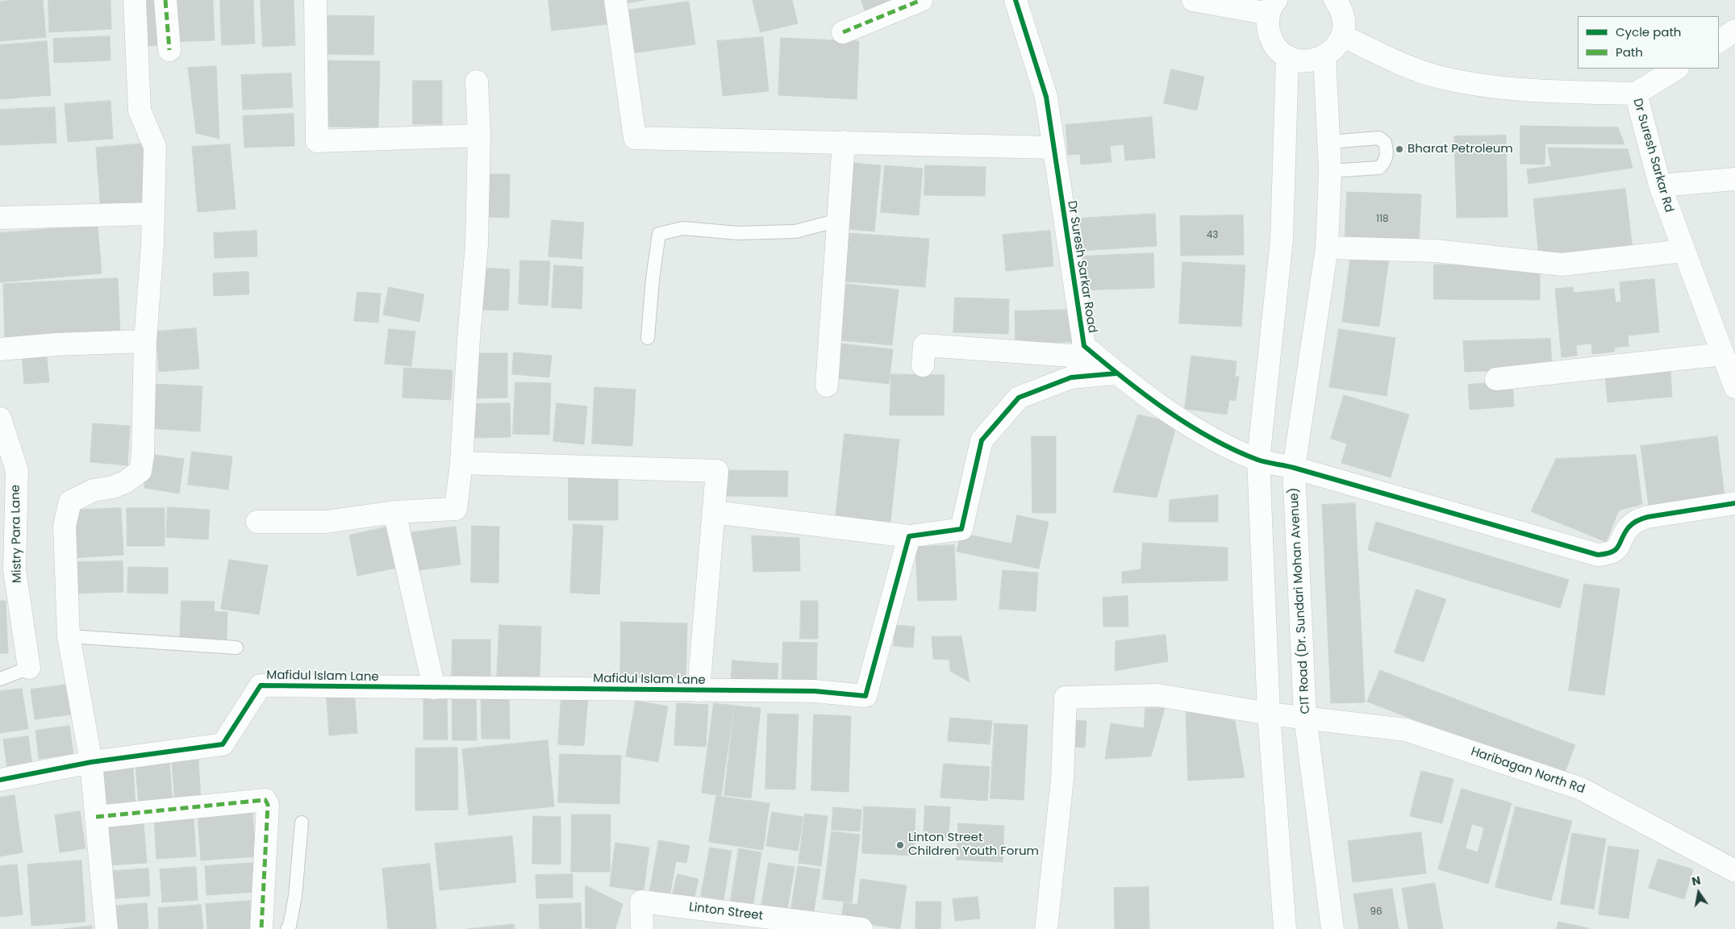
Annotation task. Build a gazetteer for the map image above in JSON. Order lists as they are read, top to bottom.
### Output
{
  "streets": {
    "street": [
      "Dr Suresh Sarkar Rd",
      "Dr Suresh Sarkar Road",
      "Mistry Para Lane",
      "CIT Road (Dr. Sundari Mohan Avenue)",
      "Mafidul Islam Lane",
      "Haribagan North Rd",
      "Linton Street"
    ]
  },
  "crossings": [
    ["Dr Suresh Sarkar Road", "CIT Road (Dr. Sundari Mohan Avenue)"],
    ["CIT Road (Dr. Sundari Mohan Avenue)", "Haribagan North Rd"]
  ],
  "places": ["Bharat Petroleum", "Linton Street Children Youth Forum"],
  "house_numbers": ["118", "43", "96"],
  "legend": ["Cycle path", "Path"],
  "north": "top"
}
